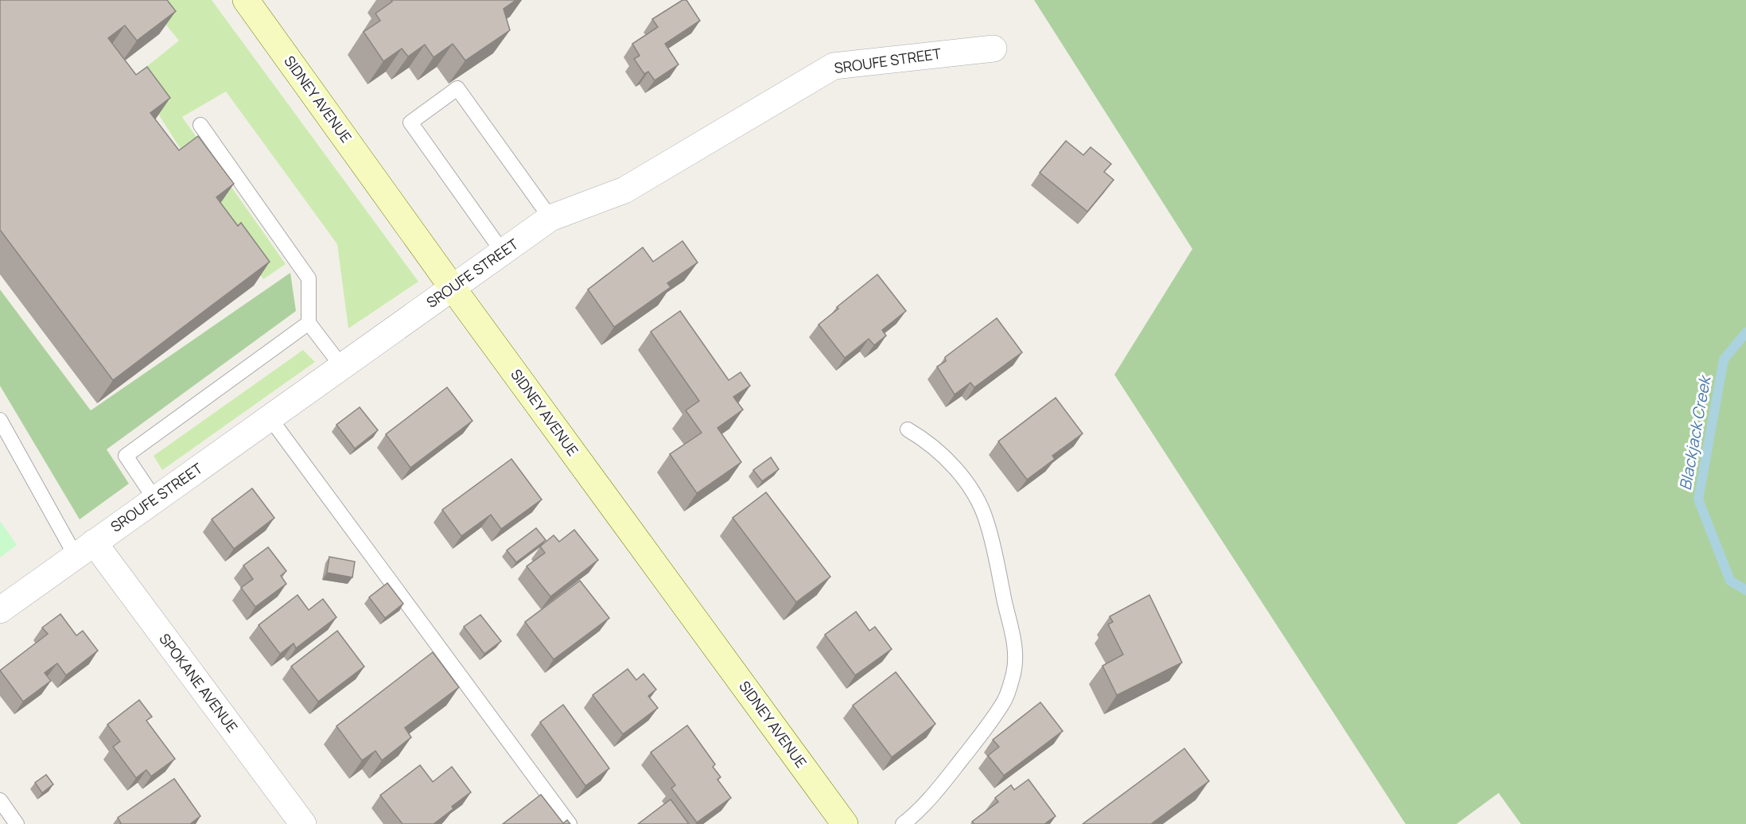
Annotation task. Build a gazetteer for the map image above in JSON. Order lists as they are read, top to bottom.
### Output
{
  "streets": {
    "main road": ["SIDNEY AVENUE"],
    "street": ["SROUFE STREET", "SPOKANE AVENUE"]
  },
  "crossings": [
    ["SROUFE STREET", "SIDNEY AVENUE"],
    ["SROUFE STREET", "SPOKANE AVENUE"]
  ],
  "water": ["Blackjack Creek"]
}
